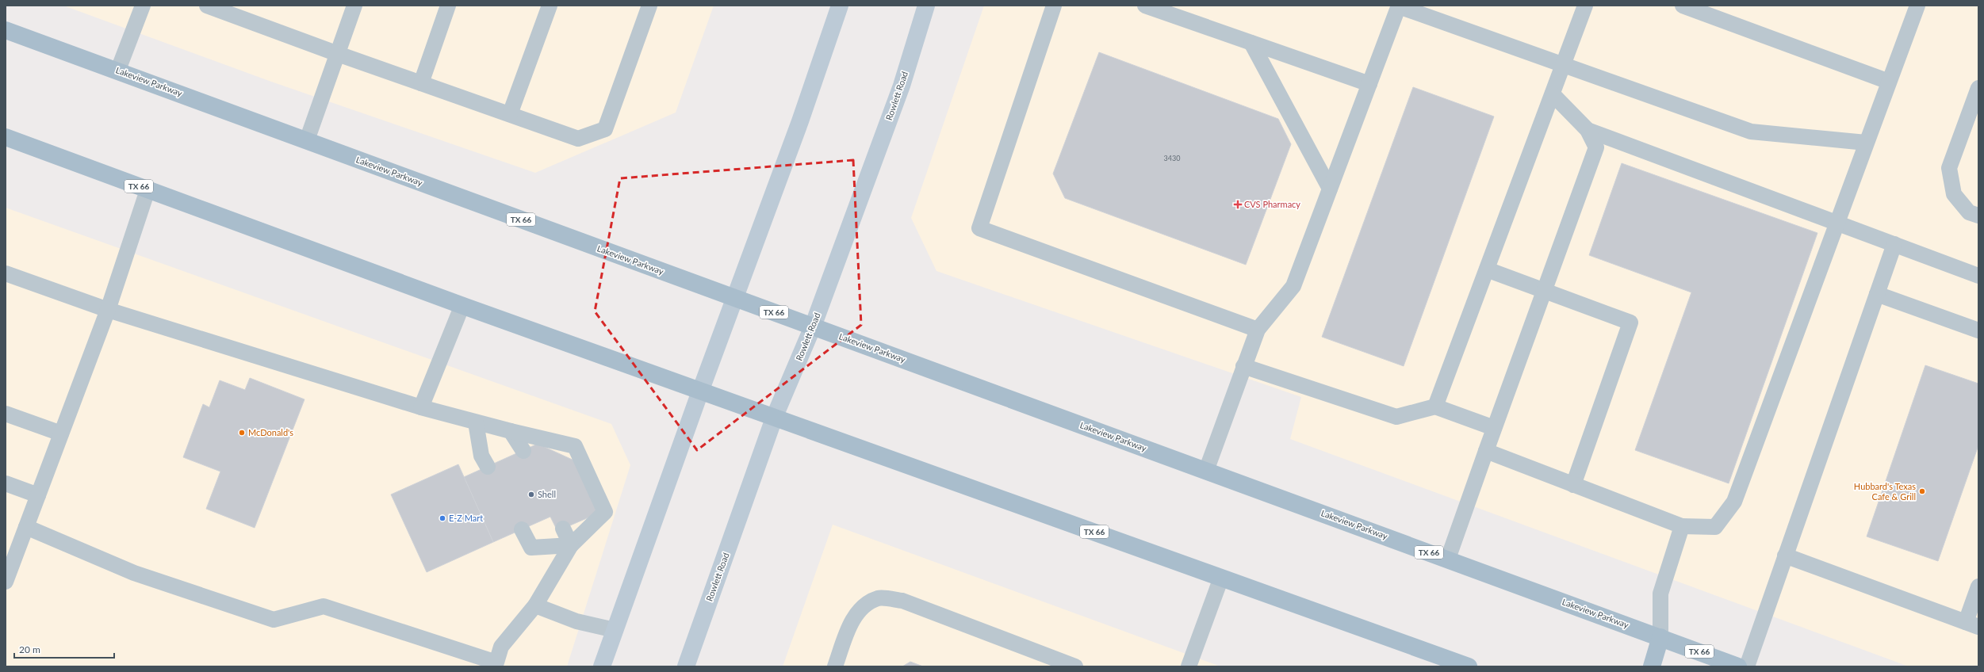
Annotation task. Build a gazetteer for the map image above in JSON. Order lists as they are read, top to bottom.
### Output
{
  "streets": {
    "main road": ["Lakeview Parkway", "Rowlett Road", "TX 66"]
  },
  "crossings": [
    ["Lakeview Parkway", "Rowlett Road"],
    ["Rowlett Road", "TX 66"]
  ],
  "places": {
    "health": ["CVS Pharmacy"],
    "other": [
      "McDonald's",
      "Hubbard's Texas Cafe & Grill",
      "Shell",
      "E-Z Mart"
    ]
  },
  "house_numbers": ["3430"],
  "scale_bar": "20 m"
}
